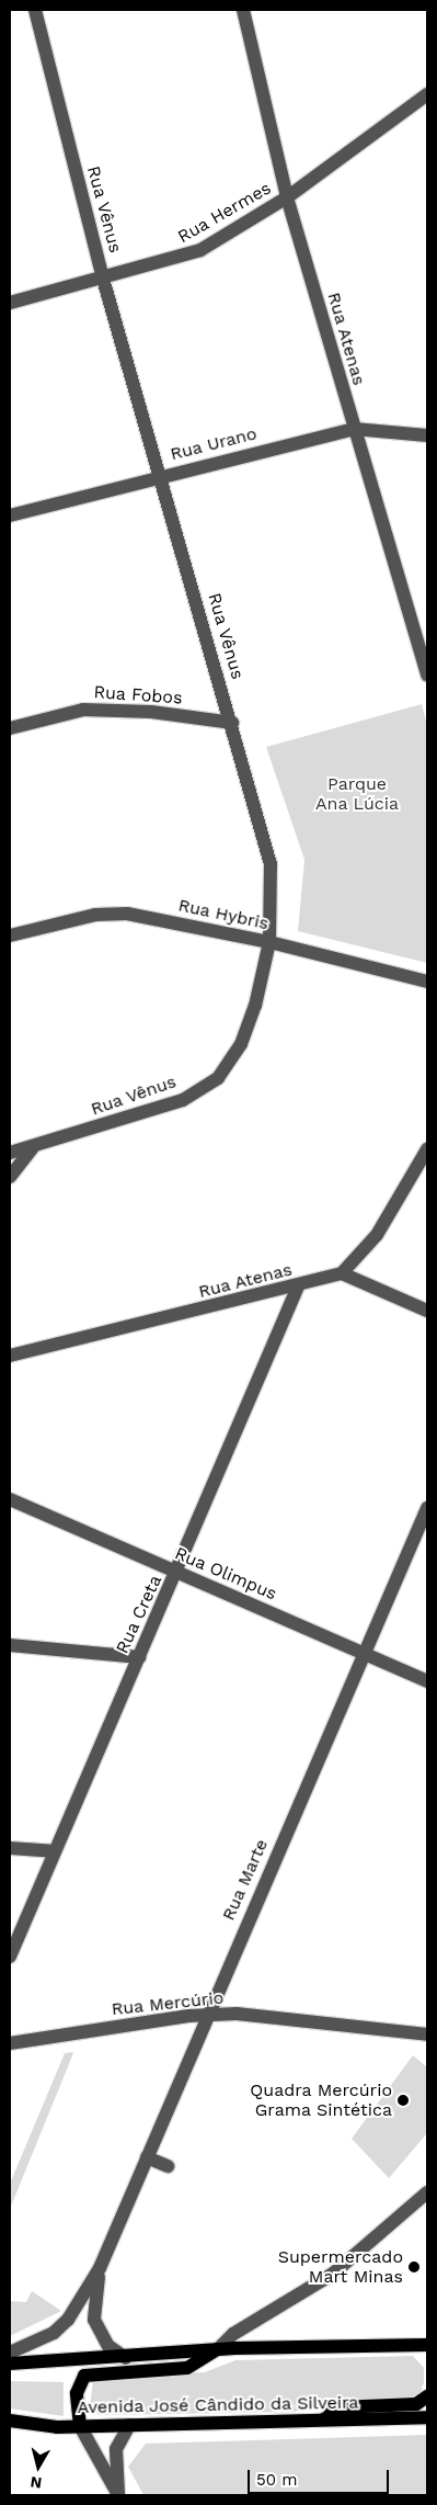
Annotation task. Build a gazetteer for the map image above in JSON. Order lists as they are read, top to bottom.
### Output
{
  "streets": {
    "main road": ["Avenida José Cândido da Silveira"],
    "street": [
      "Rua Vênus",
      "Rua Hermes",
      "Rua Atenas",
      "Rua Urano",
      "Rua Fobos",
      "Rua Hybris",
      "Rua Olimpus",
      "Rua Creta",
      "Rua Marte",
      "Rua Mercúrio"
    ]
  },
  "crossings": [
    ["Rua Vênus", "Rua Hermes"],
    ["Rua Vênus", "Rua Urano"],
    ["Rua Vênus", "Rua Fobos"],
    ["Rua Vênus", "Rua Hybris"],
    ["Rua Hermes", "Rua Atenas"],
    ["Rua Atenas", "Rua Urano"],
    ["Rua Atenas", "Rua Creta"],
    ["Rua Olimpus", "Rua Creta"],
    ["Rua Olimpus", "Rua Marte"],
    ["Rua Marte", "Rua Mercúrio"]
  ],
  "parks": ["Parque Ana Lúcia"],
  "places": ["Quadra Mercúrio Grama Sintética", "Supermercado Mart Minas"],
  "scale_bar": "50 m",
  "north": "bottom"
}
